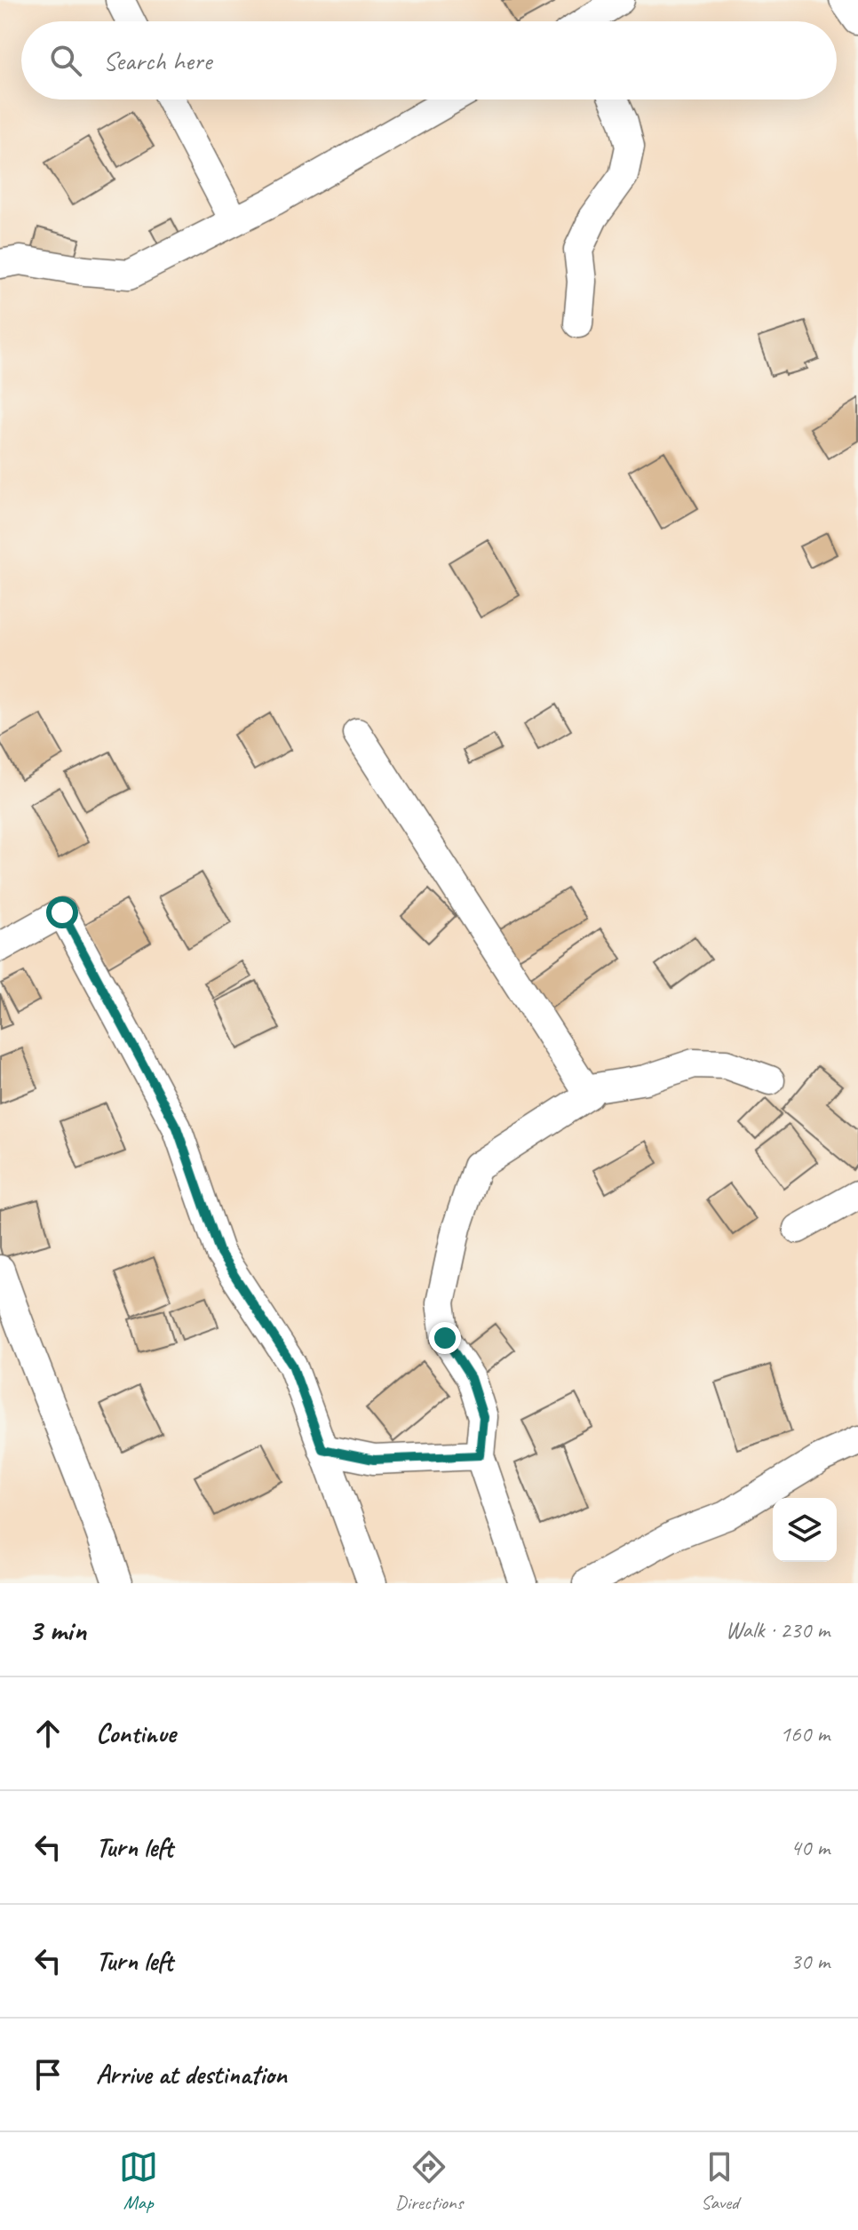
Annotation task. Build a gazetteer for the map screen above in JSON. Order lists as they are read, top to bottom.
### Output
{
  "page": {
    "search": "Search here",
    "heading": ["3 min", "Walk · 230 m"],
    "list": [
      ["Continue", "160 m"],
      ["Turn left", "40 m"],
      ["Turn left", "30 m"],
      "Arrive at destination"
    ],
    "nav": ["Map", "Directions", "Saved"]
  }
}
